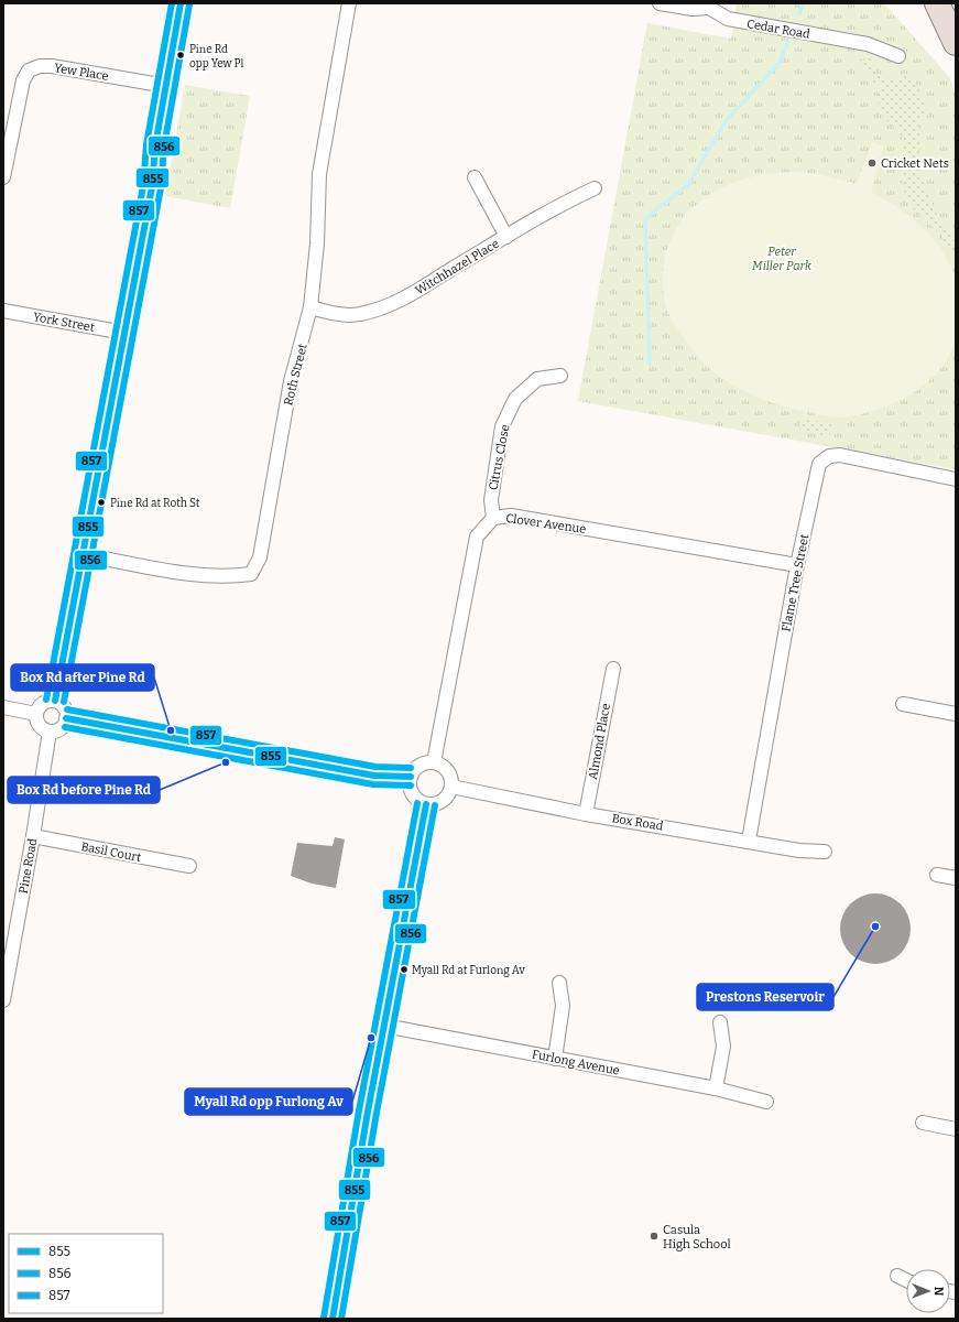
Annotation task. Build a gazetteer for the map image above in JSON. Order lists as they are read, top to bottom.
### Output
{
  "streets": {
    "street": [
      "Cedar Road",
      "Yew Place",
      "Witchhazel Place",
      "York Street",
      "Roth Street",
      "Citrus Close",
      "Clover Avenue",
      "Flame Tree Street",
      "Almond Place",
      "Box Road",
      "Basil Court",
      "Pine Road",
      "Furlong Avenue"
    ]
  },
  "crossings": [
    ["Witchhazel Place", "Roth Street"],
    ["Citrus Close", "Clover Avenue"],
    ["Clover Avenue", "Flame Tree Street"],
    ["Clover Avenue", "Box Road"],
    ["Flame Tree Street", "Box Road"],
    ["Almond Place", "Box Road"],
    ["Basil Court", "Pine Road"]
  ],
  "parks": ["Peter Miller Park"],
  "places": [
    "Pine Rd opp Yew Pl",
    "Cricket Nets",
    "Pine Rd at Roth St",
    "Box Rd after Pine Rd",
    "Box Rd before Pine Rd",
    "Prestons Reservoir",
    "Myall Rd at Furlong Av",
    "Myall Rd opp Furlong Av",
    "Casula High School"
  ],
  "lines": ["transit line 855", "transit line 857", "transit line 856"],
  "legend": ["855", "856", "857"],
  "north": "right"
}
